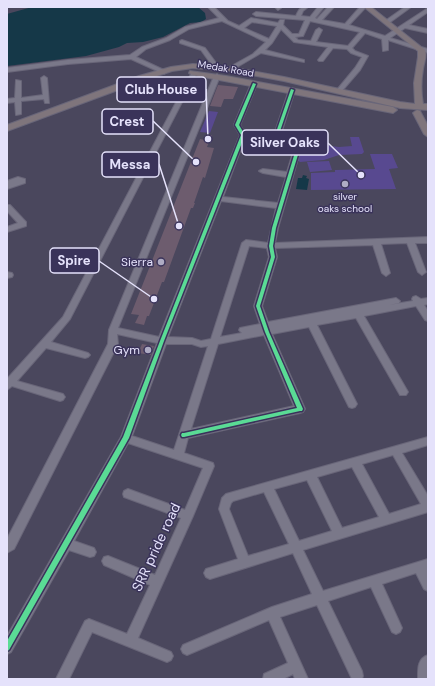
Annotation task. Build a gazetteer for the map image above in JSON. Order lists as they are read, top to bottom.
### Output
{
  "streets": {
    "main road": ["Medak Road"],
    "street": ["SRR pride road"]
  },
  "places": [
    "Club House",
    "Crest",
    "Silver Oaks",
    "silver oaks school",
    "Messa",
    "Sierra",
    "Spire",
    "Gym"
  ]
}
